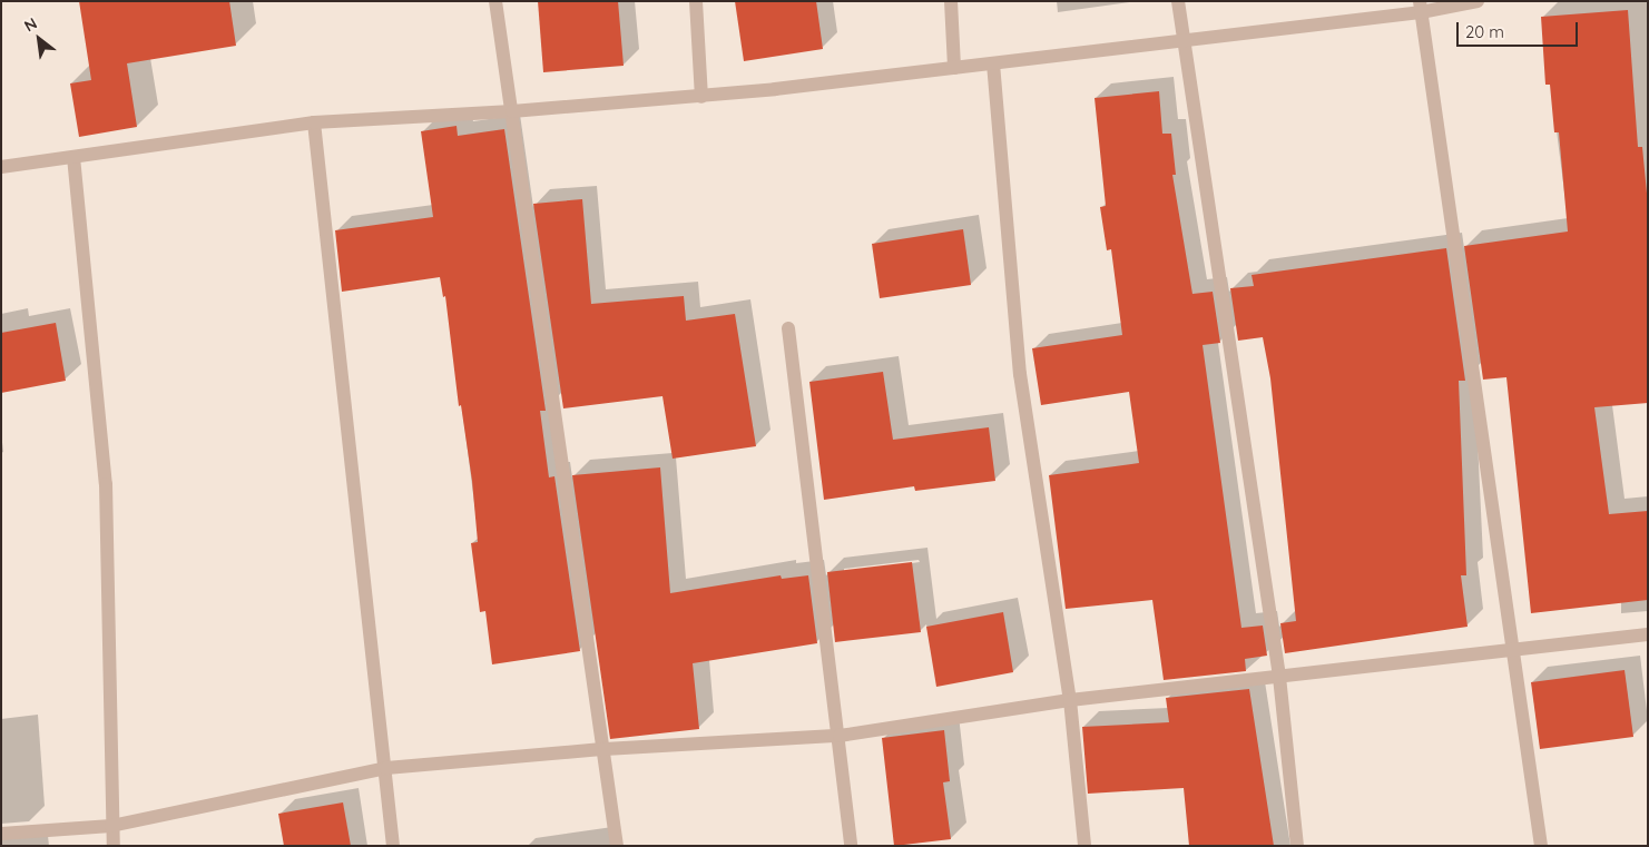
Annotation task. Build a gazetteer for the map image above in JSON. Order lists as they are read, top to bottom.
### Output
{
  "scale_bar": "20 m",
  "north": "top left"
}
